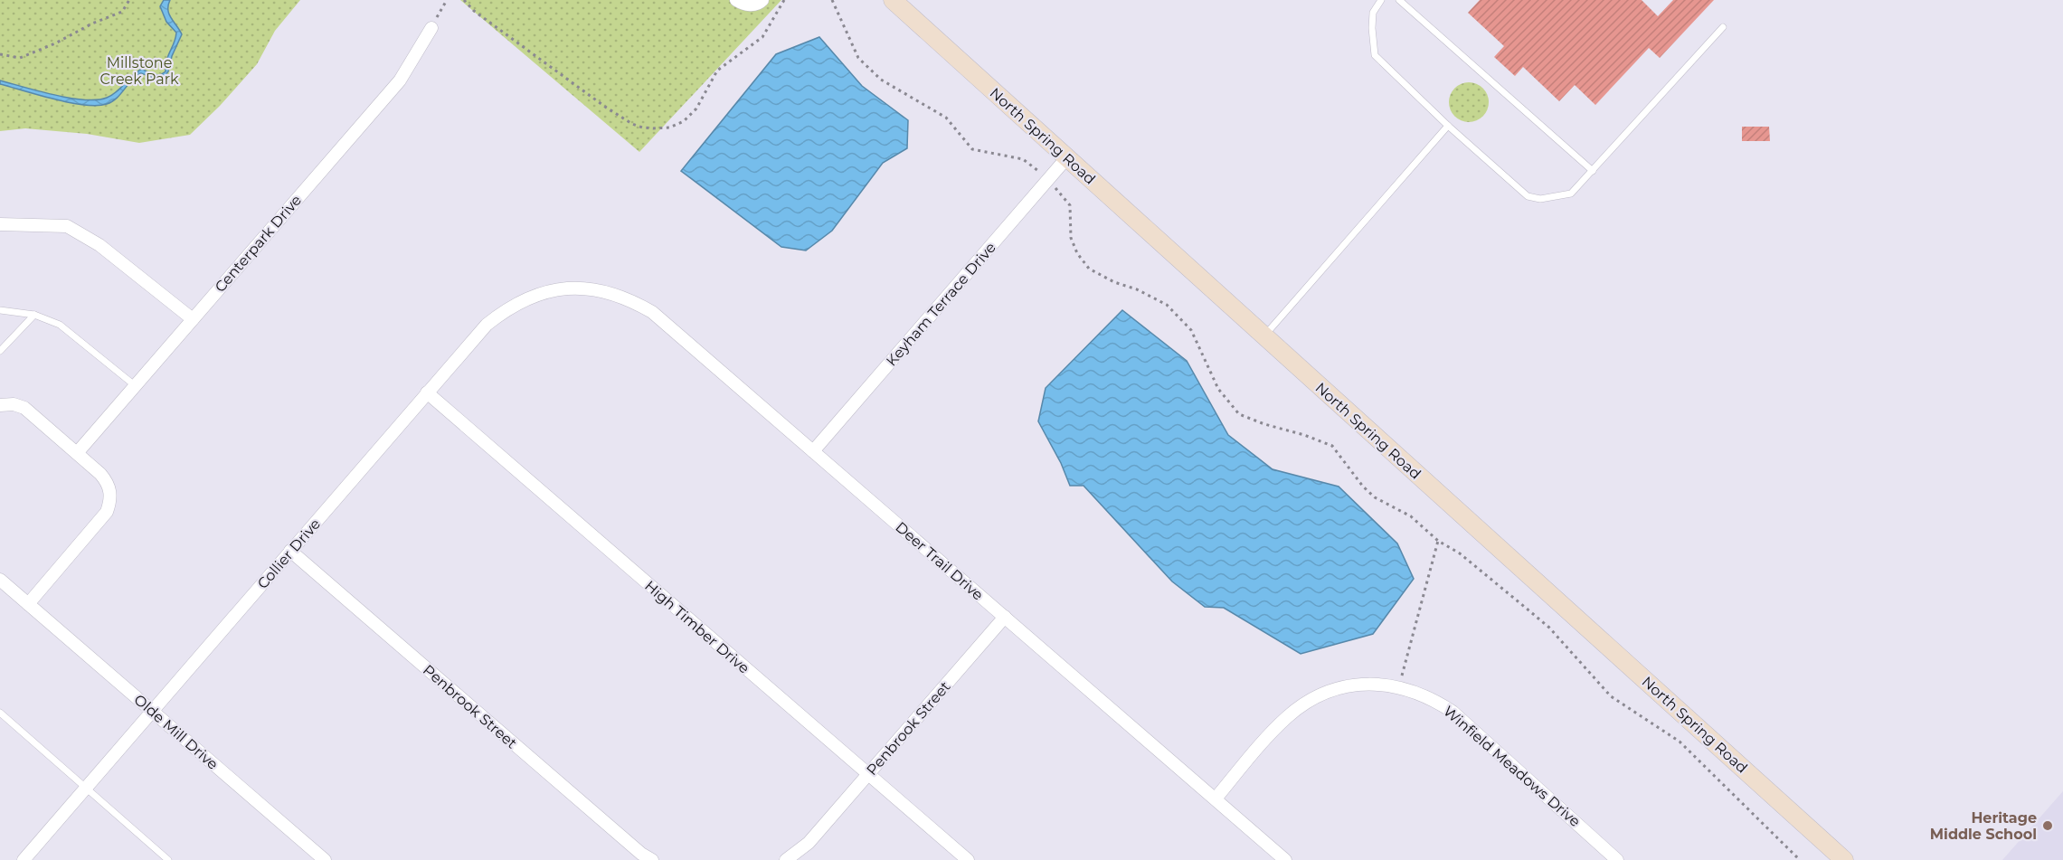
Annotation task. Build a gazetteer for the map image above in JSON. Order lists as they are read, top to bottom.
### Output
{
  "streets": {
    "main road": ["North Spring Road"],
    "street": [
      "Centerpark Drive",
      "Keyham Terrace Drive",
      "Collier Drive",
      "Deer Trail Drive",
      "High Timber Drive",
      "Penbrook Street",
      "Olde Mill Drive",
      "Winfield Meadows Drive"
    ]
  },
  "crossings": [
    ["North Spring Road", "Keyham Terrace Drive"],
    ["Keyham Terrace Drive", "Deer Trail Drive"],
    ["Collier Drive", "Deer Trail Drive"],
    ["Collier Drive", "High Timber Drive"],
    ["Collier Drive", "Penbrook Street"],
    ["Collier Drive", "Olde Mill Drive"],
    ["Deer Trail Drive", "Penbrook Street"],
    ["Deer Trail Drive", "Winfield Meadows Drive"],
    ["High Timber Drive", "Penbrook Street"]
  ],
  "parks": ["Millstone Creek Park"],
  "places": ["Heritage Middle School"]
}
